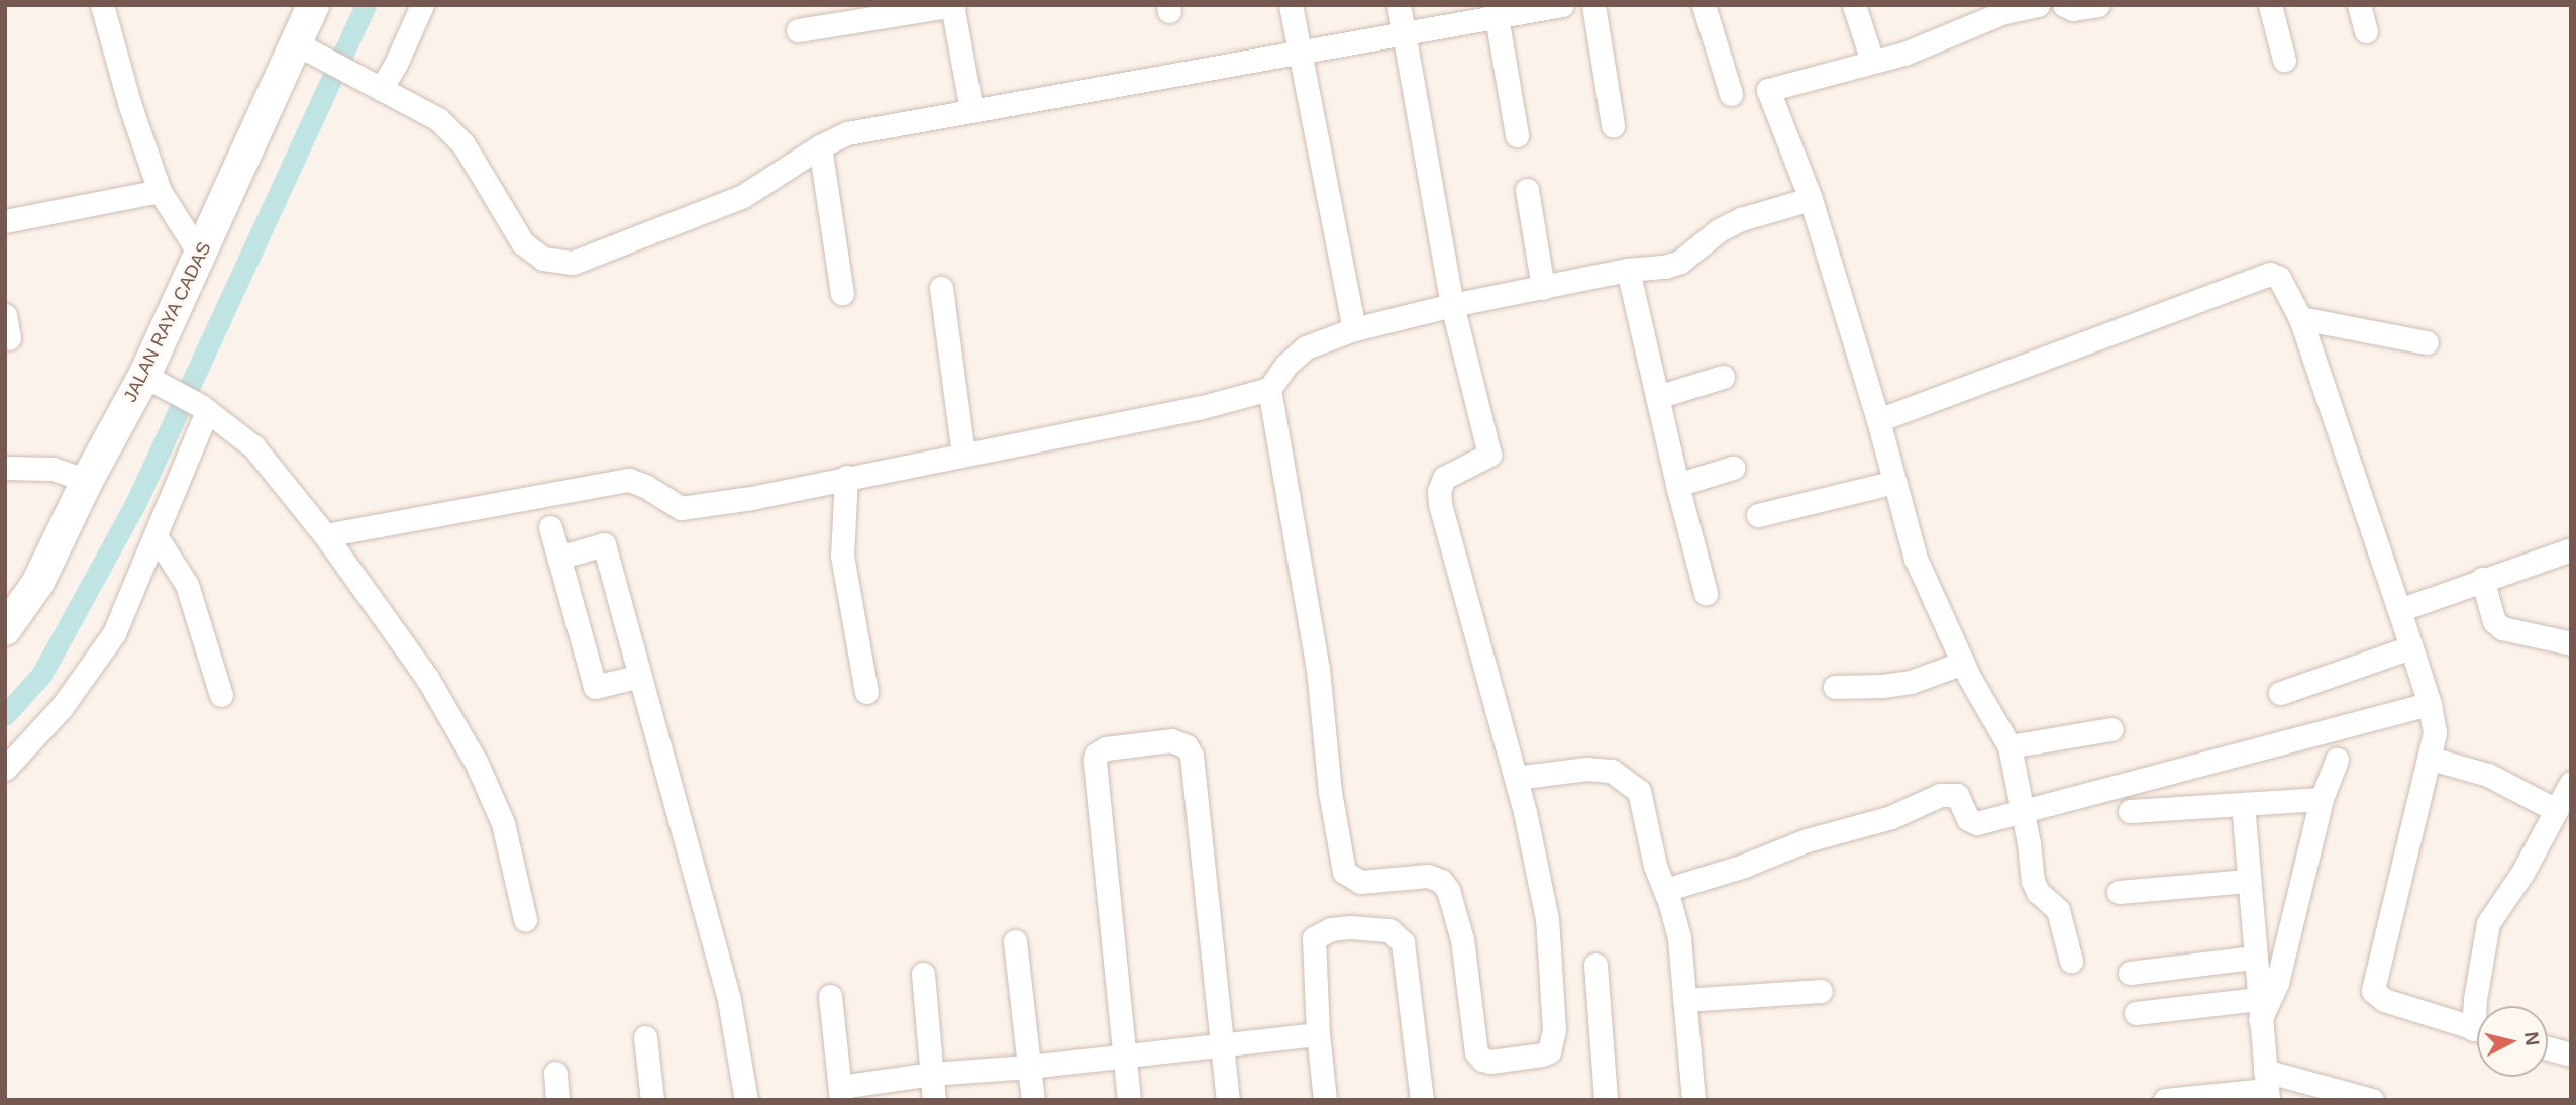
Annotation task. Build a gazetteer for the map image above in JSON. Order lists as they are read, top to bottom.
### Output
{
  "streets": {
    "street": ["JALAN RAYA CADAS"]
  },
  "north": "right"
}
